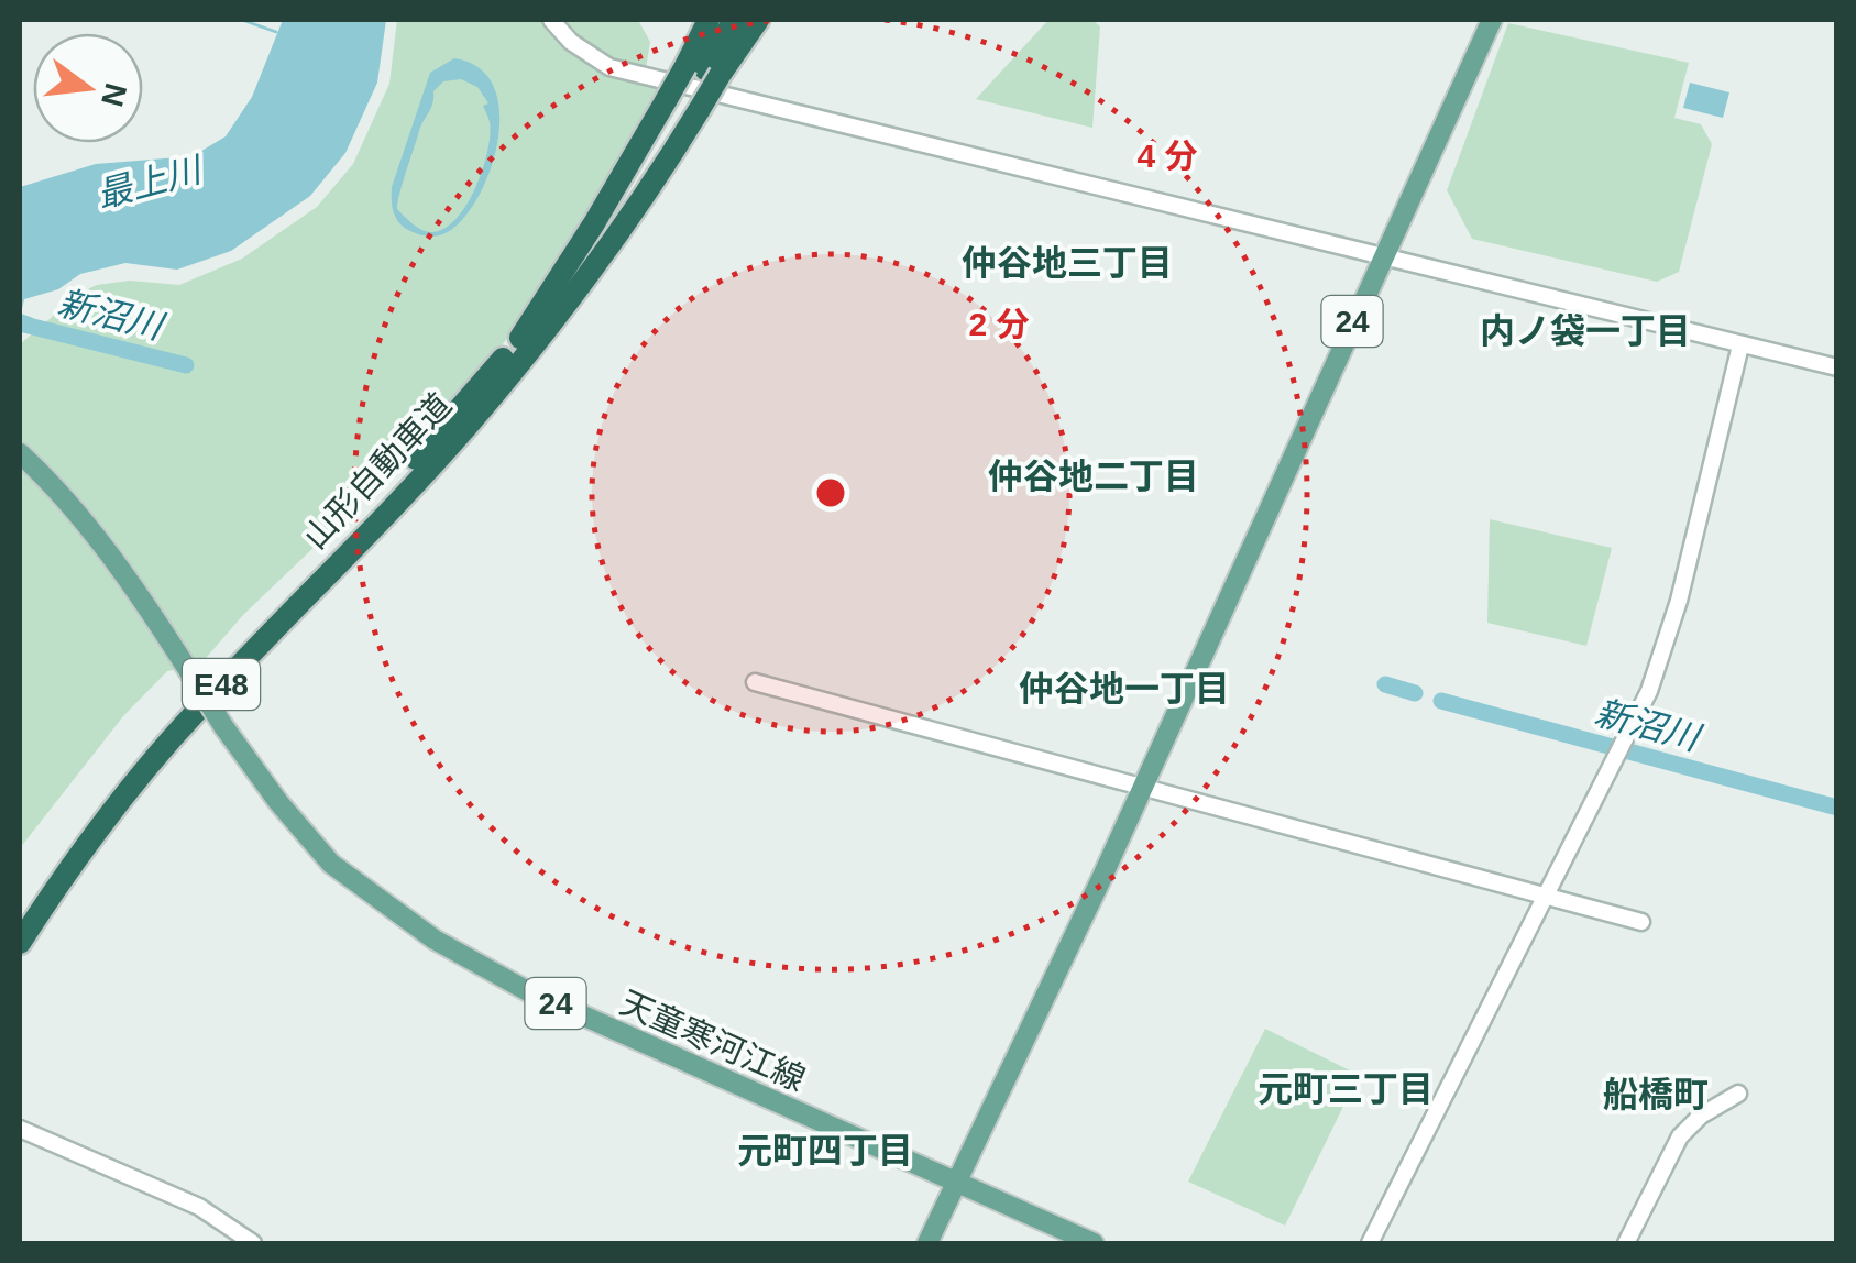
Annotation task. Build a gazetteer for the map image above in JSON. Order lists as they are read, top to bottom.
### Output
{
  "streets": {
    "highway": ["山形自動車道", "E48"],
    "main road": ["24", "天童寒河江線"]
  },
  "crossings": [
    ["24", "天童寒河江線"]
  ],
  "districts": [
    "仲谷地三丁目",
    "内ノ袋一丁目",
    "仲谷地二丁目",
    "仲谷地一丁目",
    "元町三丁目",
    "船橋町",
    "元町四丁目"
  ],
  "water": ["最上川", "新沼川"],
  "north": "right",
  "rings": ["4 分", "2 分"]
}
